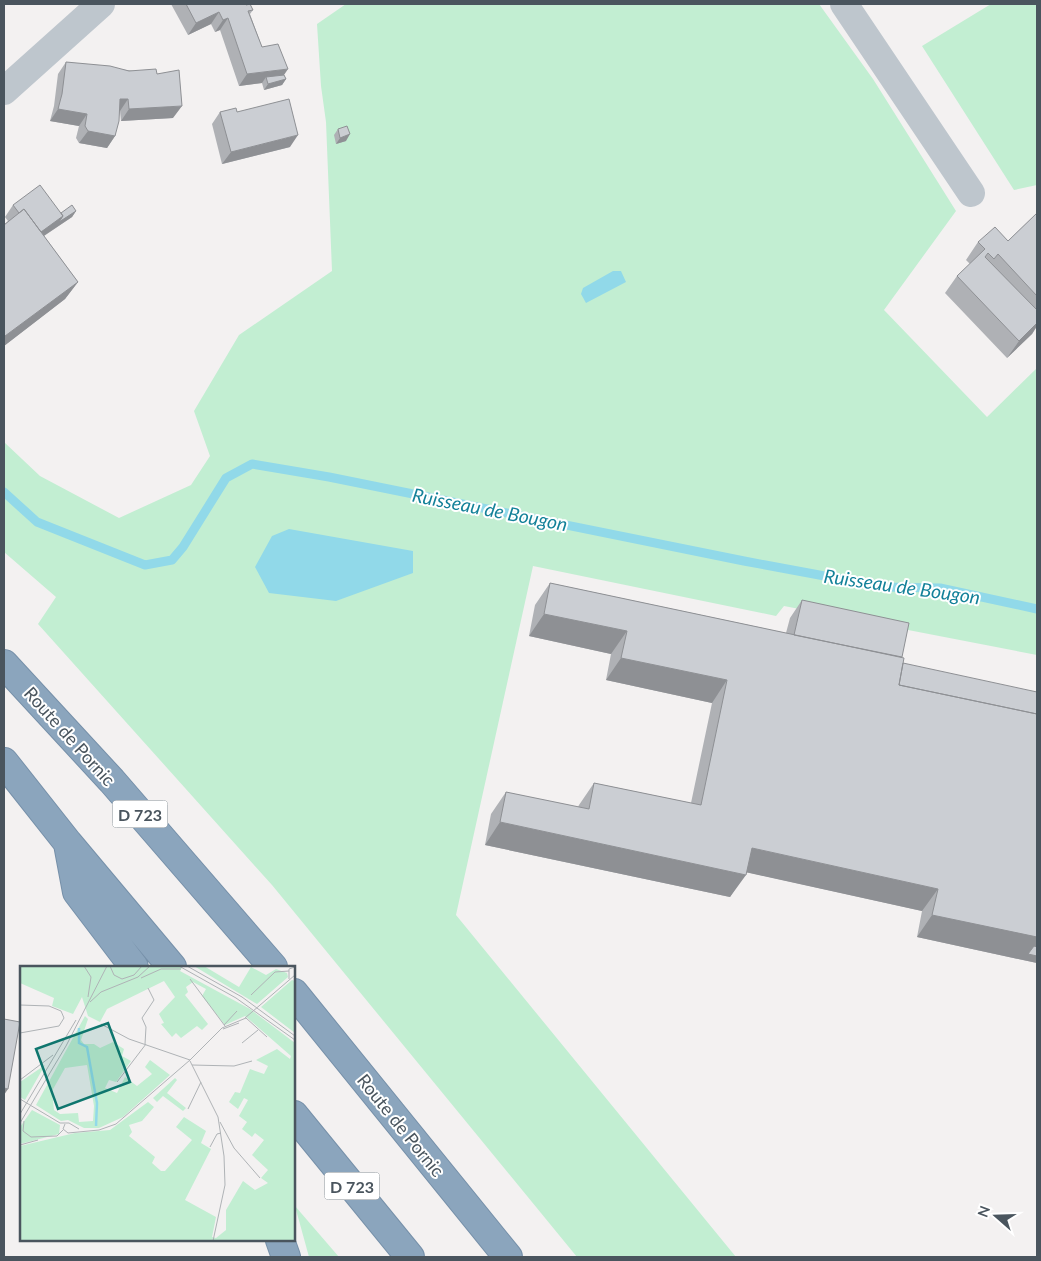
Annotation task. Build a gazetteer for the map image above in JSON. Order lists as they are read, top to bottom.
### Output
{
  "streets": {
    "highway": ["Route de Pornic", "D 723"]
  },
  "water": ["Ruisseau de Bougon"],
  "north": "left"
}
